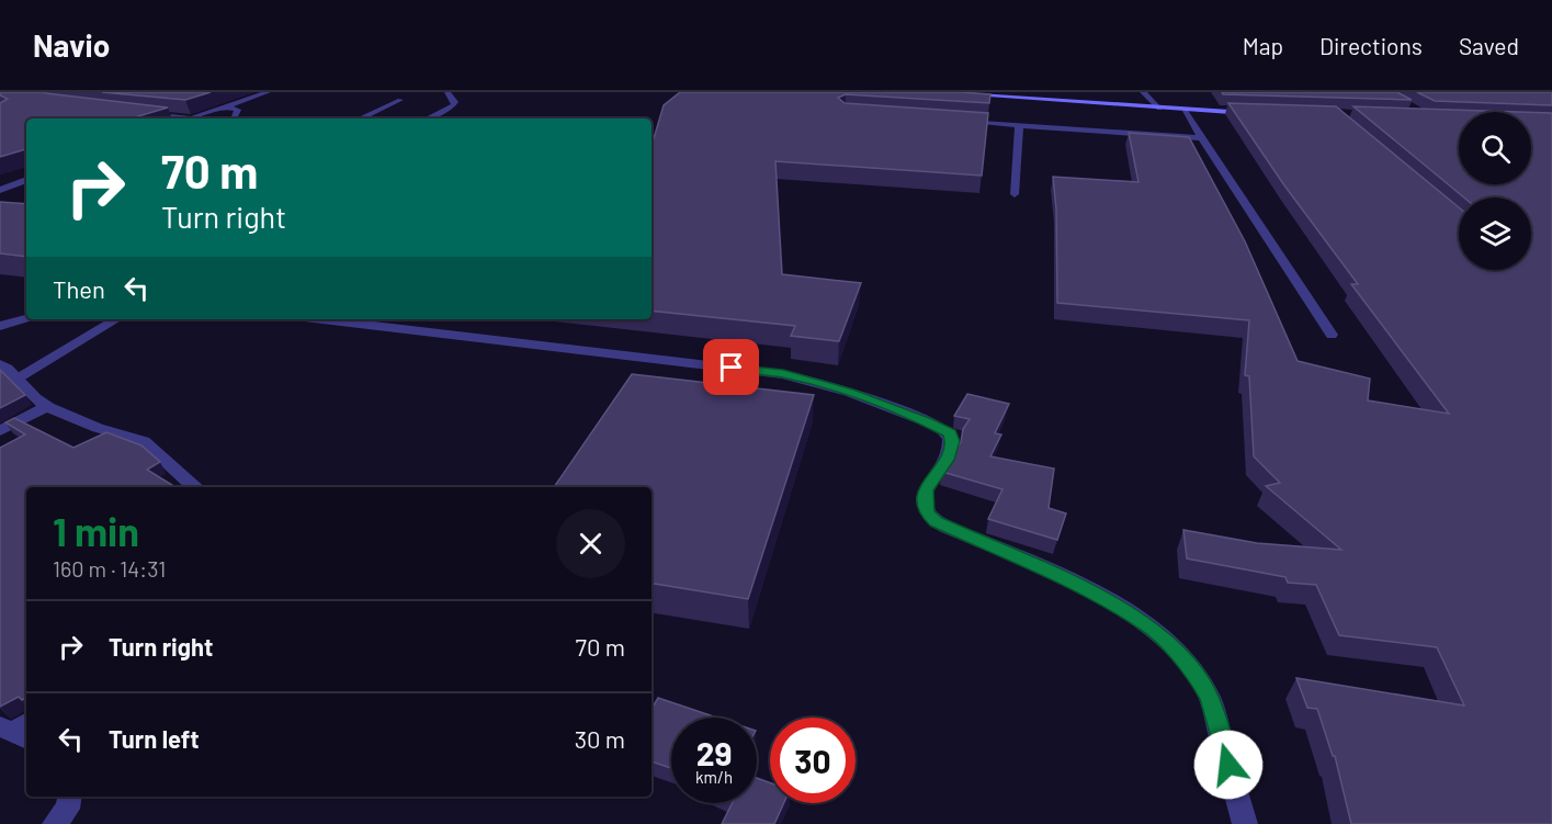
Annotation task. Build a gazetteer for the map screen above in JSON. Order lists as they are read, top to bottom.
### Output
{
  "page": {
    "header": "Navio",
    "nav": ["Map", "Directions", "Saved"],
    "turn": ["70 m", "Turn right"],
    "then": "Then",
    "heading": ["1 min", "160 m · 14:31"],
    "list": [
      {
        "name": "Turn right",
        "value": "70 m"
      },
      {
        "name": "Turn left",
        "value": "30 m"
      }
    ],
    "speed": "29 km/h",
    "limit": "30"
  }
}
